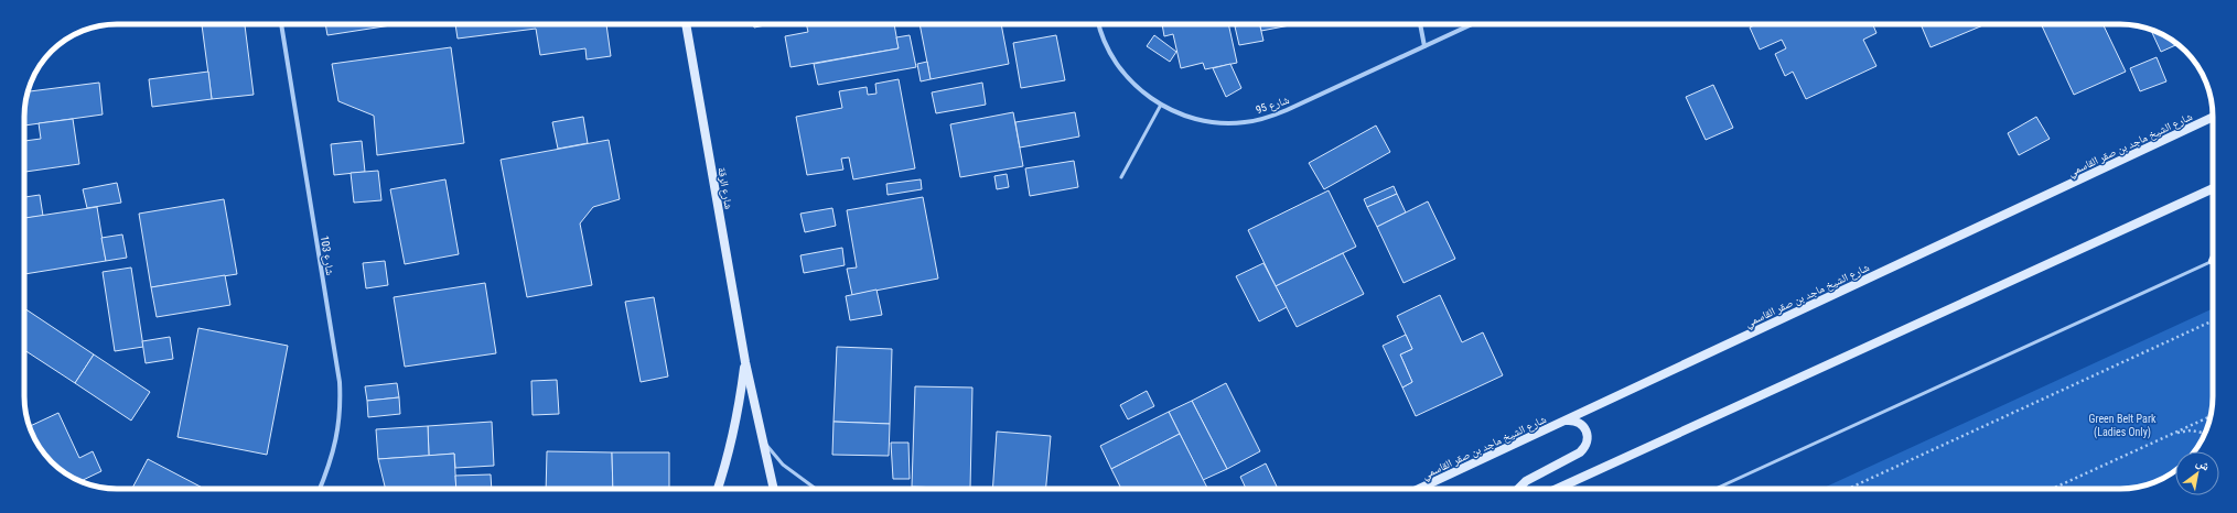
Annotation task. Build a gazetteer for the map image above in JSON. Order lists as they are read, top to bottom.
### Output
{
  "streets": {
    "main road": ["شارع الشيخ ماجد بن صقر القاسمي", "شارع الرقة"],
    "street": ["شارع 95", "شارع 103"]
  },
  "parks": ["Green Belt Park (Ladies Only)"],
  "north": "top right"
}
